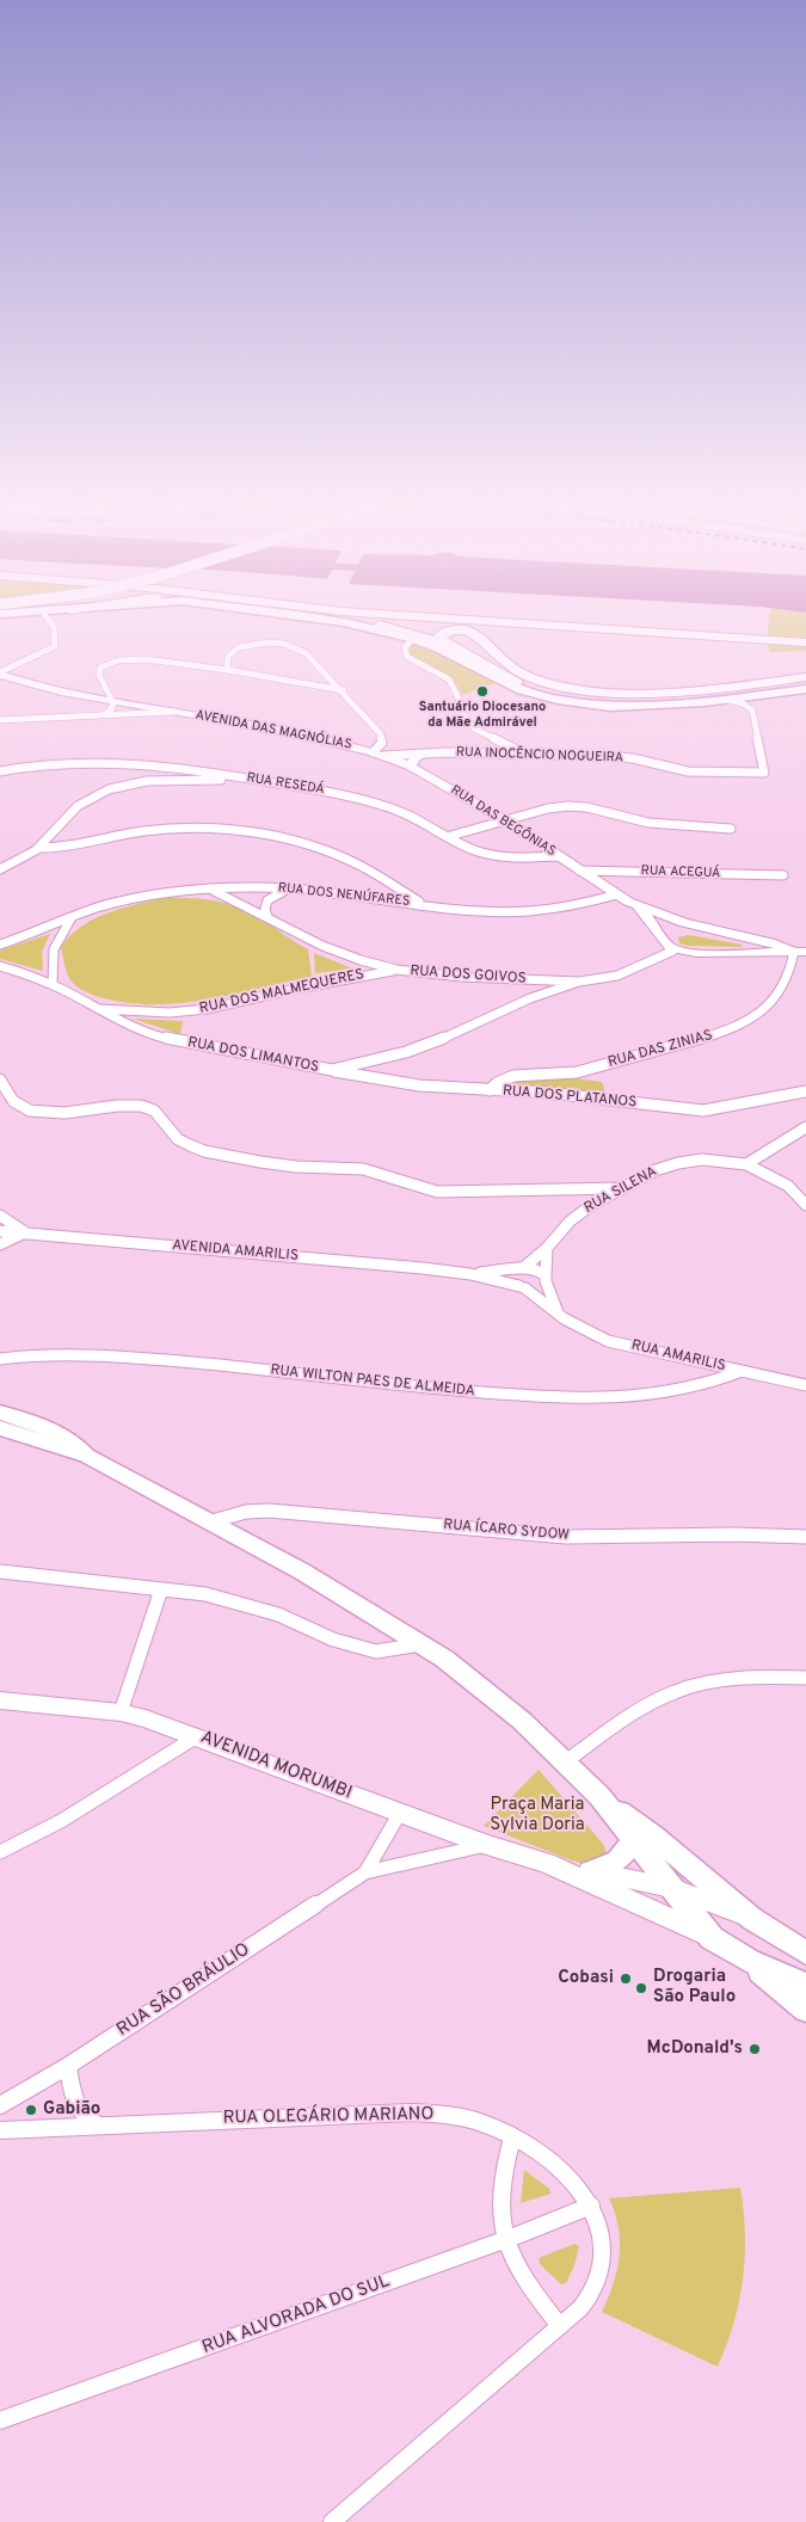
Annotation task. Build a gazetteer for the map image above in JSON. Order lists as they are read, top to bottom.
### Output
{
  "streets": {
    "main road": ["AVENIDA DAS MAGNÓLIAS", "RUA DAS BEGÔNIAS", "AVENIDA MORUMBI"],
    "street": [
      "RUA INOCÊNCIO NOGUEIRA",
      "RUA RESEDÁ",
      "RUA ACEGUÁ",
      "RUA DOS NENÚFARES",
      "RUA DOS GOIVOS",
      "RUA DOS MALMEQUERES",
      "RUA DAS ZINIAS",
      "RUA DOS LIMANTOS",
      "RUA DOS PLATANOS",
      "RUA SILENA",
      "AVENIDA AMARILIS",
      "RUA AMARILIS",
      "RUA WILTON PAES DE ALMEIDA",
      "RUA ÍCARO SYDOW",
      "RUA SÃO BRÁULIO",
      "RUA OLEGÁRIO MARIANO",
      "RUA ALVORADA DO SUL"
    ]
  },
  "crossings": [
    ["AVENIDA DAS MAGNÓLIAS", "RUA INOCÊNCIO NOGUEIRA"],
    ["AVENIDA DAS MAGNÓLIAS", "RUA DAS BEGÔNIAS"],
    ["RUA INOCÊNCIO NOGUEIRA", "RUA DAS BEGÔNIAS"],
    ["RUA RESEDÁ", "RUA DAS BEGÔNIAS"],
    ["RUA DAS BEGÔNIAS", "RUA ACEGUÁ"],
    ["RUA DAS BEGÔNIAS", "RUA DOS NENÚFARES"],
    ["RUA DAS BEGÔNIAS", "RUA DOS GOIVOS"],
    ["RUA DOS NENÚFARES", "RUA DOS GOIVOS"],
    ["RUA DOS GOIVOS", "RUA DOS MALMEQUERES"],
    ["RUA DOS GOIVOS", "RUA DOS LIMANTOS"],
    ["RUA DOS MALMEQUERES", "RUA DOS LIMANTOS"],
    ["RUA DAS ZINIAS", "RUA DOS PLATANOS"],
    ["RUA DOS LIMANTOS", "RUA DOS PLATANOS"],
    ["RUA SILENA", "AVENIDA AMARILIS"],
    ["AVENIDA AMARILIS", "RUA AMARILIS"],
    ["RUA AMARILIS", "RUA WILTON PAES DE ALMEIDA"],
    ["AVENIDA MORUMBI", "RUA SÃO BRÁULIO"],
    ["RUA OLEGÁRIO MARIANO", "RUA ALVORADA DO SUL"]
  ],
  "parks": ["Praça Maria Sylvia Doria"],
  "places": [
    "Santuário Diocesano da Mãe Admirável",
    "Cobasi",
    "Drogaria São Paulo",
    "McDonald's",
    "Gabião"
  ]
}
